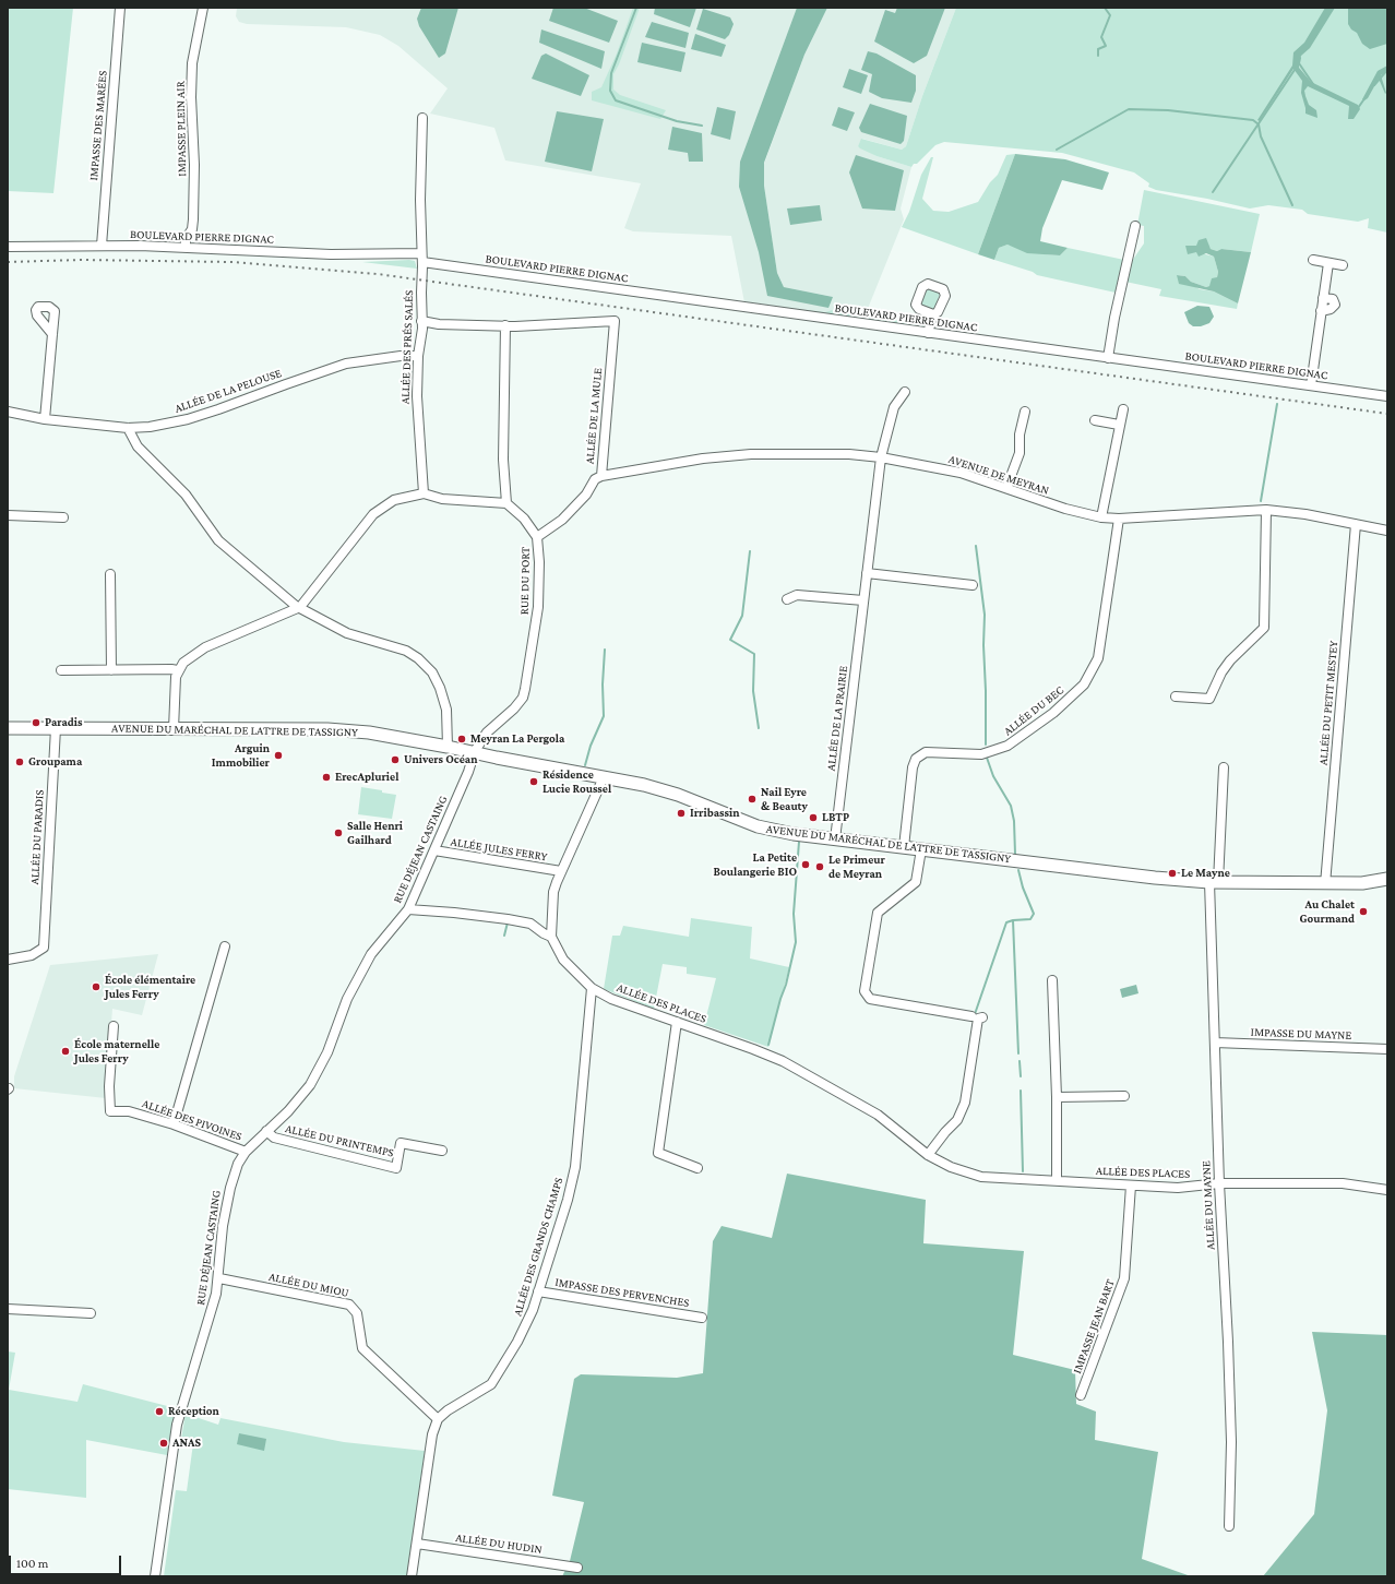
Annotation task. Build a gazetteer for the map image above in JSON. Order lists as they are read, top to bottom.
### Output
{
  "streets": {
    "main road": ["AVENUE DU MARÉCHAL DE LATTRE DE TASSIGNY"],
    "street": [
      "IMPASSE DES MARÉES",
      "IMPASSE PLEIN AIR",
      "BOULEVARD PIERRE DIGNAC",
      "ALLÉE DES PRÉS SALÉS",
      "ALLÉE DE LA PELOUSE",
      "ALLÉE DE LA MULE",
      "AVENUE DE MEYRAN",
      "RUE DU PORT",
      "ALLÉE DU PETIT MESTEY",
      "ALLÉE DU BEC",
      "ALLÉE DE LA PRAIRIE",
      "ALLÉE DU PARADIS",
      "RUE DÉJEAN CASTAING",
      "ALLÉE JULES FERRY",
      "ALLÉE DES PLACES",
      "IMPASSE DU MAYNE",
      "ALLÉE DES PIVOINES",
      "ALLÉE DU PRINTEMPS",
      "ALLÉE DU MAYNE",
      "ALLÉE DES GRANDS CHAMPS",
      "ALLÉE DU MIOU",
      "IMPASSE DES PERVENCHES",
      "IMPASSE JEAN BART",
      "ALLÉE DU HUDIN"
    ]
  },
  "crossings": [
    ["IMPASSE DES MARÉES", "BOULEVARD PIERRE DIGNAC"],
    ["IMPASSE PLEIN AIR", "BOULEVARD PIERRE DIGNAC"],
    ["BOULEVARD PIERRE DIGNAC", "ALLÉE DES PRÉS SALÉS"],
    ["ALLÉE DES PRÉS SALÉS", "ALLÉE DE LA PELOUSE"],
    ["ALLÉE DE LA MULE", "AVENUE DE MEYRAN"],
    ["ALLÉE DE LA MULE", "RUE DU PORT"],
    ["AVENUE DE MEYRAN", "ALLÉE DU PETIT MESTEY"],
    ["AVENUE DE MEYRAN", "ALLÉE DU BEC"],
    ["AVENUE DE MEYRAN", "ALLÉE DE LA PRAIRIE"],
    ["RUE DU PORT", "AVENUE DU MARÉCHAL DE LATTRE DE TASSIGNY"],
    ["RUE DU PORT", "RUE DÉJEAN CASTAING"],
    ["ALLÉE DU PETIT MESTEY", "AVENUE DU MARÉCHAL DE LATTRE DE TASSIGNY"],
    ["ALLÉE DU BEC", "AVENUE DU MARÉCHAL DE LATTRE DE TASSIGNY"],
    ["ALLÉE DE LA PRAIRIE", "AVENUE DU MARÉCHAL DE LATTRE DE TASSIGNY"],
    ["AVENUE DU MARÉCHAL DE LATTRE DE TASSIGNY", "ALLÉE DU PARADIS"],
    ["AVENUE DU MARÉCHAL DE LATTRE DE TASSIGNY", "RUE DÉJEAN CASTAING"],
    ["AVENUE DU MARÉCHAL DE LATTRE DE TASSIGNY", "ALLÉE DU MAYNE"],
    ["RUE DÉJEAN CASTAING", "ALLÉE JULES FERRY"],
    ["RUE DÉJEAN CASTAING", "ALLÉE DES PIVOINES"],
    ["RUE DÉJEAN CASTAING", "ALLÉE DU PRINTEMPS"],
    ["RUE DÉJEAN CASTAING", "ALLÉE DU MIOU"],
    ["ALLÉE DES PLACES", "ALLÉE DU MAYNE"],
    ["ALLÉE DES PLACES", "ALLÉE DES GRANDS CHAMPS"],
    ["ALLÉE DES PLACES", "IMPASSE JEAN BART"],
    ["IMPASSE DU MAYNE", "ALLÉE DU MAYNE"],
    ["ALLÉE DES GRANDS CHAMPS", "ALLÉE DU MIOU"],
    ["ALLÉE DES GRANDS CHAMPS", "IMPASSE DES PERVENCHES"]
  ],
  "places": [
    "Paradis",
    "Meyran La Pergola",
    "Arguin Immobilier",
    "Univers Océan",
    "Groupama",
    "ErecApluriel",
    "Résidence Lucie Roussel",
    "Nail Eyre & Beauty",
    "Irribassin",
    "LBTP",
    "Salle Henri Gailhard",
    "La Petite Boulangerie BIO",
    "Le Primeur de Meyran",
    "Le Mayne",
    "Au Chalet Gourmand",
    "École élémentaire Jules Ferry",
    "École maternelle Jules Ferry",
    "Réception",
    "ANAS"
  ],
  "scale_bar": "100 m"
}
